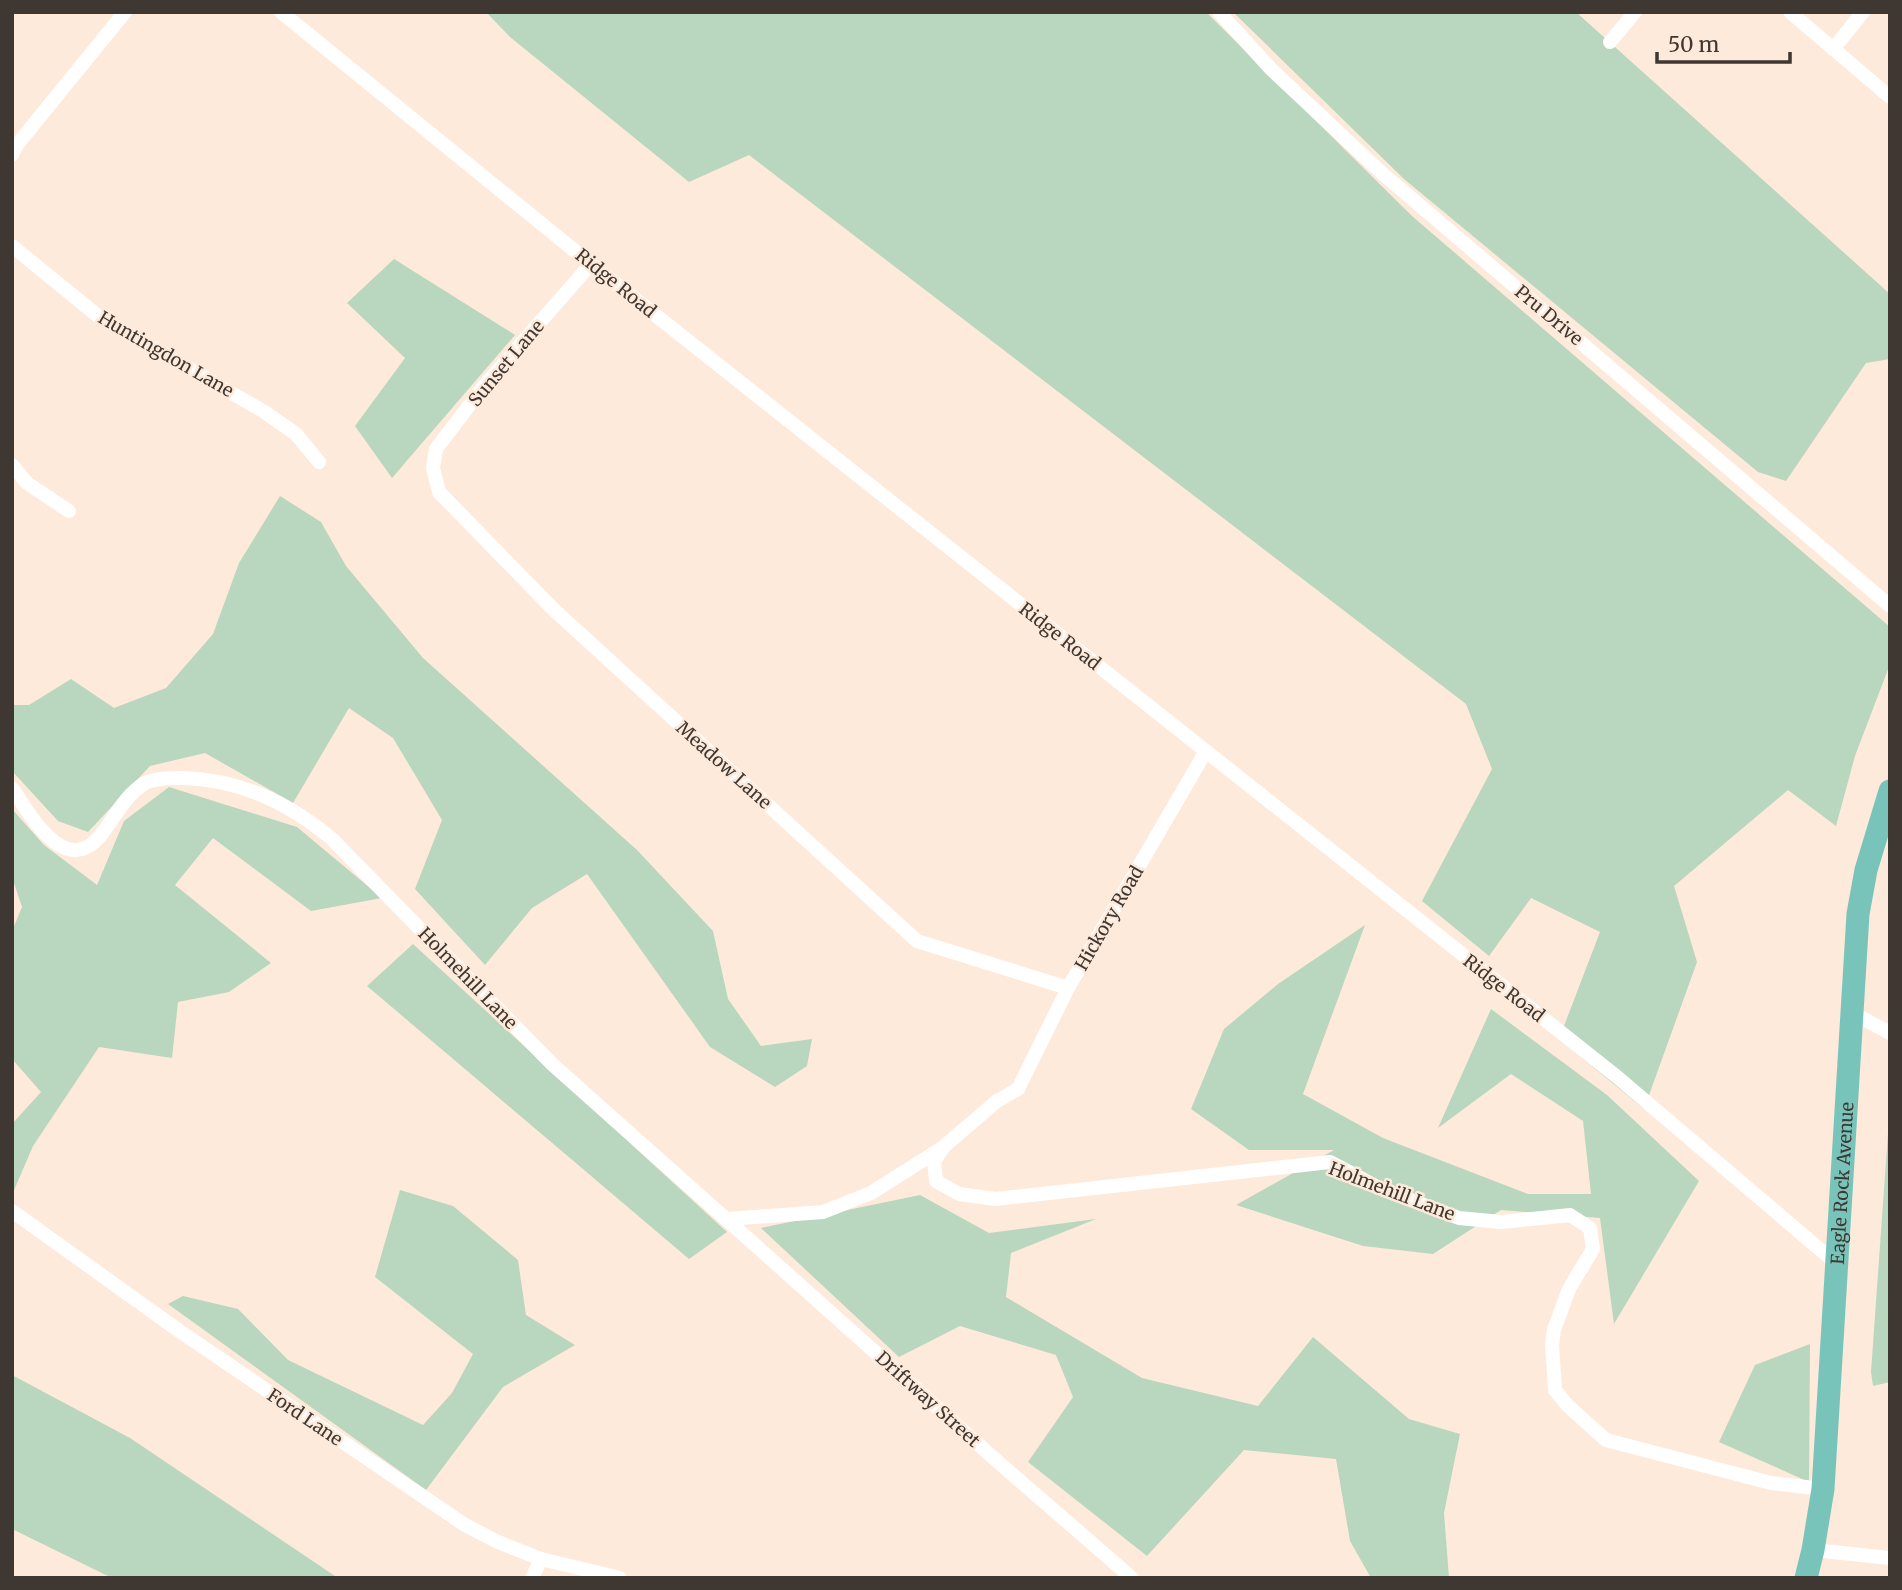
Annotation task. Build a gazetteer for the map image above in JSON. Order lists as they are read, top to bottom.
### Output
{
  "streets": {
    "main road": ["Eagle Rock Avenue"],
    "street": [
      "Ridge Road",
      "Pru Drive",
      "Huntingdon Lane",
      "Sunset Lane",
      "Meadow Lane",
      "Hickory Road",
      "Holmehill Lane",
      "Driftway Street",
      "Ford Lane"
    ]
  },
  "crossings": [
    ["Ridge Road", "Sunset Lane"],
    ["Ridge Road", "Hickory Road"],
    ["Ridge Road", "Eagle Rock Avenue"],
    ["Sunset Lane", "Meadow Lane"],
    ["Meadow Lane", "Hickory Road"],
    ["Hickory Road", "Holmehill Lane"],
    ["Holmehill Lane", "Eagle Rock Avenue"],
    ["Holmehill Lane", "Driftway Street"]
  ],
  "scale_bar": "50 m"
}
